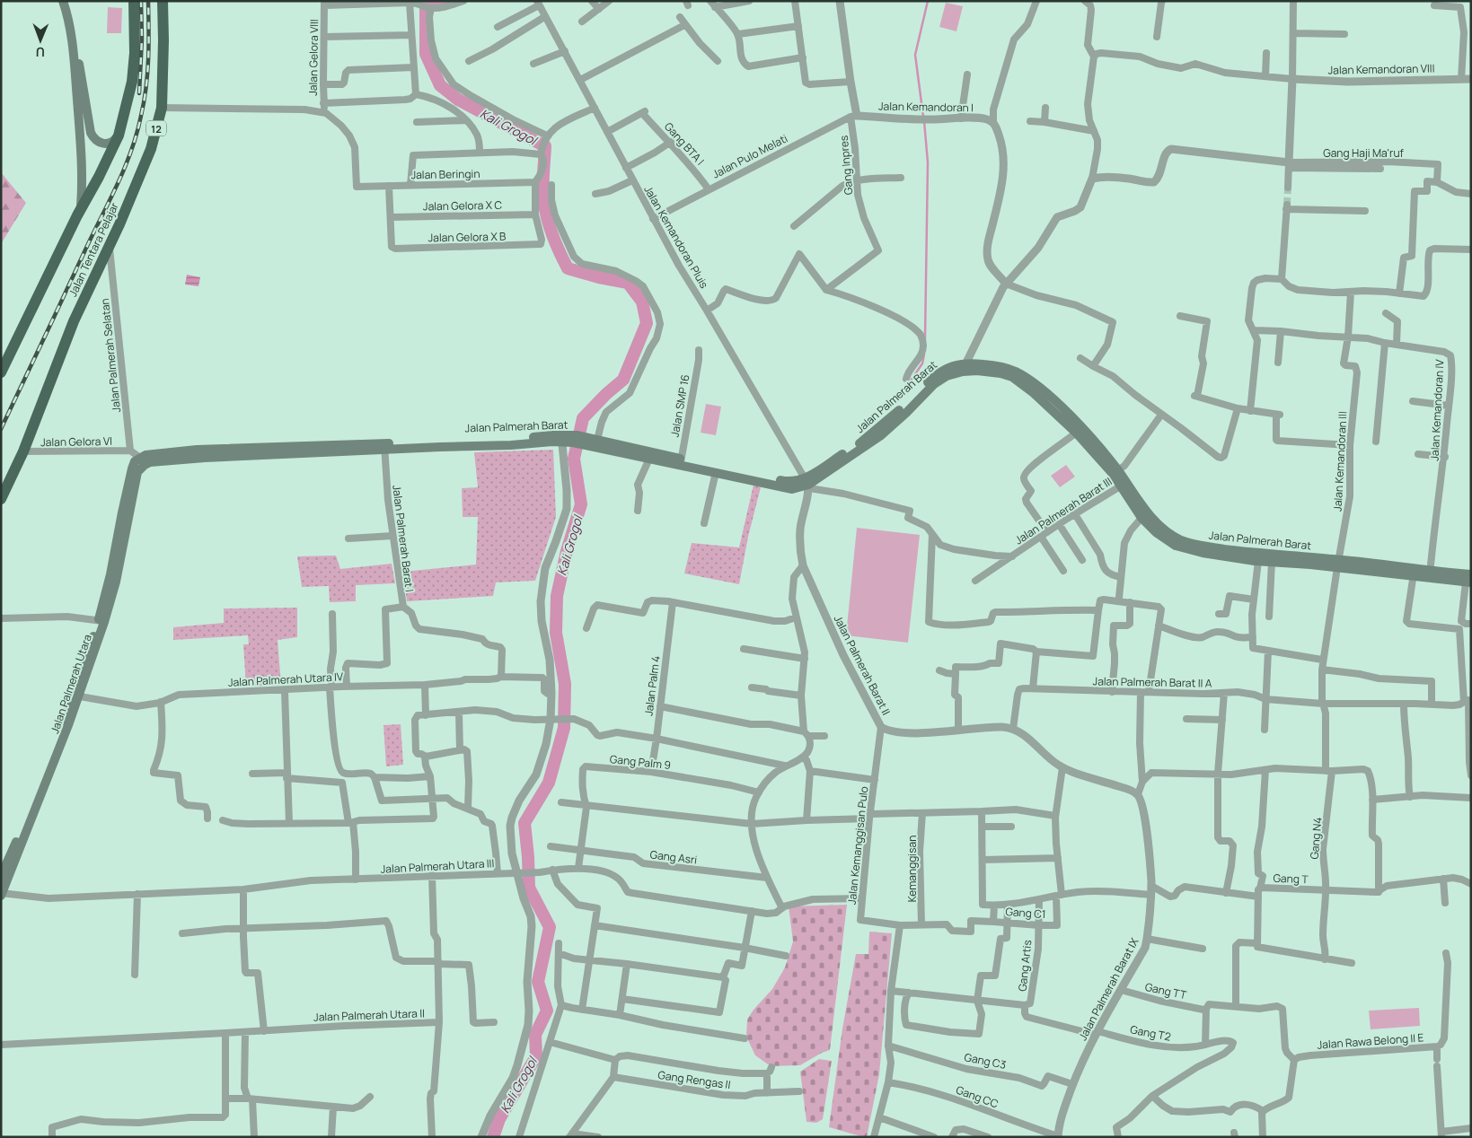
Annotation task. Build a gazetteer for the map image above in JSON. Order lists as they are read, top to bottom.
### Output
{
  "streets": {
    "highway": ["12", "Jalan Tentara Pelajar"],
    "main road": ["Jalan Palmerah Barat", "Jalan Palmerah Utara"],
    "street": [
      "Jalan Gelora VIII",
      "Jalan Kemandoran VIII",
      "Jalan Kemandoran I",
      "Gang BTA I",
      "Gang Haji Ma'ruf",
      "Jalan Pulo Melati",
      "Gang Inpres",
      "Jalan Beringin",
      "Jalan Gelora X C",
      "Jalan Gelora X B",
      "Jalan Kemandoran Pluis",
      "Jalan Palmerah Selatan",
      "Jalan SMP 16",
      "Jalan Kemandoran IV",
      "Jalan Gelora VI",
      "Jalan Kemandoran III",
      "Jalan Palmerah Barat III",
      "Jalan Palmerah Barat I",
      "Jalan Palmerah Barat II",
      "Jalan Palmerah Utara IV",
      "Jalan Palmerah Barat II A",
      "Jalan Palm 4",
      "Gang Palm 9",
      "Gang N4",
      "Jalan Kemanggisan Pulo",
      "Gang Asri",
      "Jalan Palmerah Utara III",
      "Kemanggisan",
      "Gang T",
      "Gang C1",
      "Gang Artis",
      "Jalan Palmerah Barat IX",
      "Gang TT",
      "Jalan Palmerah Utara II",
      "Gang T2",
      "Jalan Rawa Belong II E",
      "Gang C3",
      "Gang Rengas II",
      "Gang CC"
    ]
  },
  "crossings": [
    ["Jalan Gelora VIII", "Jalan Beringin"],
    ["Jalan Kemandoran I", "Jalan Pulo Melati"],
    ["Jalan Kemandoran I", "Gang Inpres"],
    ["Gang BTA I", "Jalan Pulo Melati"],
    ["Gang BTA I", "Jalan Kemandoran Pluis"],
    ["Jalan Pulo Melati", "Gang Inpres"],
    ["Jalan Pulo Melati", "Jalan Kemandoran Pluis"],
    ["Jalan Beringin", "Jalan Gelora X B"],
    ["Jalan Gelora X C", "Jalan Gelora X B"],
    ["Jalan Kemandoran Pluis", "Jalan Palmerah Barat"],
    ["Jalan Kemandoran Pluis", "Jalan Palmerah Barat III"],
    ["Jalan Kemandoran Pluis", "Jalan Palmerah Barat II"],
    ["Jalan Tentara Pelajar", "Jalan Palmerah Selatan"],
    ["Jalan Tentara Pelajar", "Jalan Gelora VI"],
    ["Jalan Palmerah Selatan", "Jalan Gelora VI"],
    ["Jalan Palmerah Barat", "Jalan SMP 16"],
    ["Jalan Palmerah Barat", "Jalan Kemandoran IV"],
    ["Jalan Palmerah Barat", "Jalan Kemandoran III"],
    ["Jalan Palmerah Barat", "Jalan Palmerah Barat III"],
    ["Jalan Palmerah Barat", "Jalan Palmerah Barat I"],
    ["Jalan Palmerah Barat", "Jalan Palmerah Barat II"],
    ["Jalan Palmerah Barat", "Jalan Palmerah Utara"],
    ["Jalan Kemandoran IV", "Jalan Kemandoran III"],
    ["Jalan Kemandoran III", "Gang N4"],
    ["Jalan Palmerah Barat III", "Jalan Palmerah Barat II"],
    ["Jalan Palmerah Barat I", "Jalan Palmerah Utara IV"],
    ["Jalan Palmerah Barat II", "Jalan Kemanggisan Pulo"],
    ["Jalan Palmerah Utara IV", "Jalan Palmerah Utara"],
    ["Jalan Palmerah Barat II A", "Gang N4"],
    ["Jalan Palmerah Utara", "Jalan Palmerah Utara III"],
    ["Jalan Palm 4", "Gang Palm 9"],
    ["Gang N4", "Gang T"],
    ["Jalan Kemanggisan Pulo", "Jalan Palmerah Utara III"],
    ["Jalan Kemanggisan Pulo", "Gang C1"],
    ["Jalan Palmerah Utara III", "Jalan Palmerah Utara II"],
    ["Kemanggisan", "Gang C1"],
    ["Gang C1", "Gang Artis"],
    ["Gang Artis", "Gang T2"],
    ["Jalan Palmerah Barat IX", "Gang TT"],
    ["Jalan Palmerah Barat IX", "Gang T2"],
    ["Jalan Palmerah Barat IX", "Gang C3"],
    ["Jalan Palmerah Barat IX", "Gang CC"]
  ],
  "water": ["Kali Grogol"],
  "north": "bottom"
}
